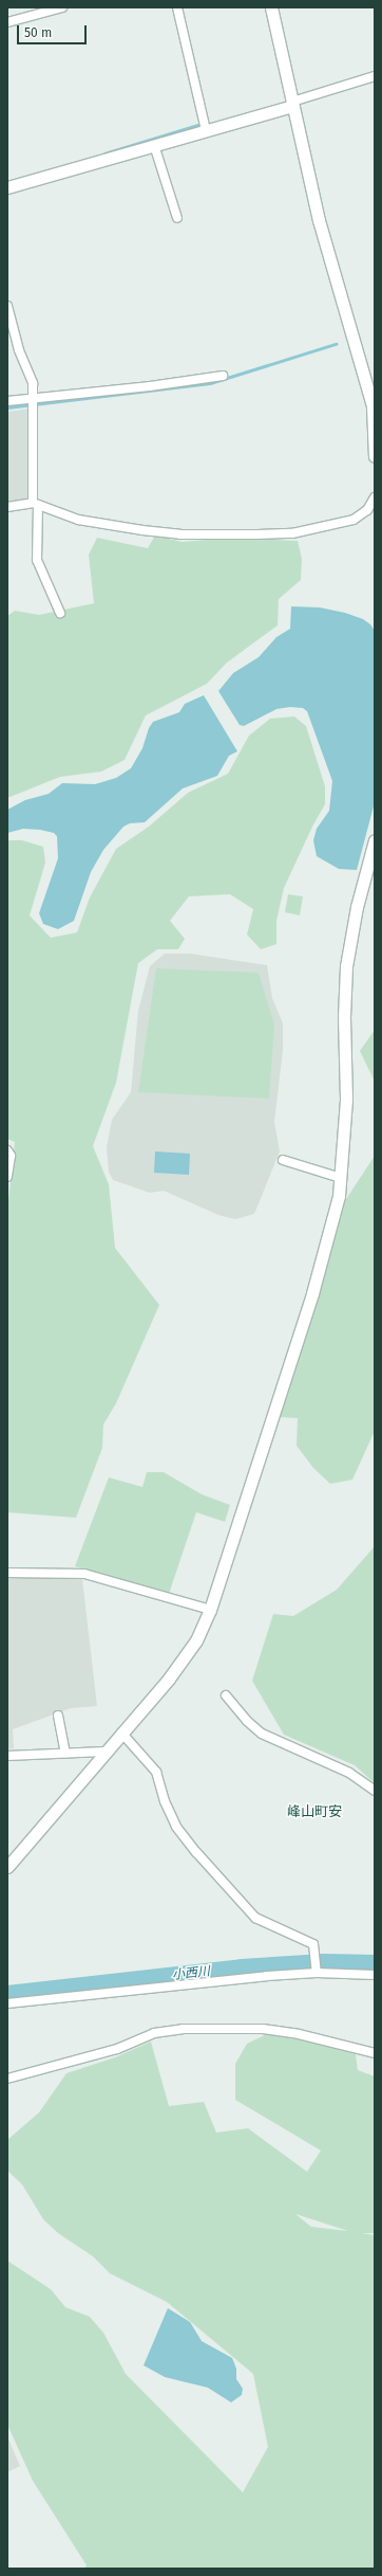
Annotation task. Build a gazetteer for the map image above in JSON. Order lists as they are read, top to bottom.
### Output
{
  "districts": ["峰山町安"],
  "water": ["小西川"],
  "scale_bar": "50 m"
}
